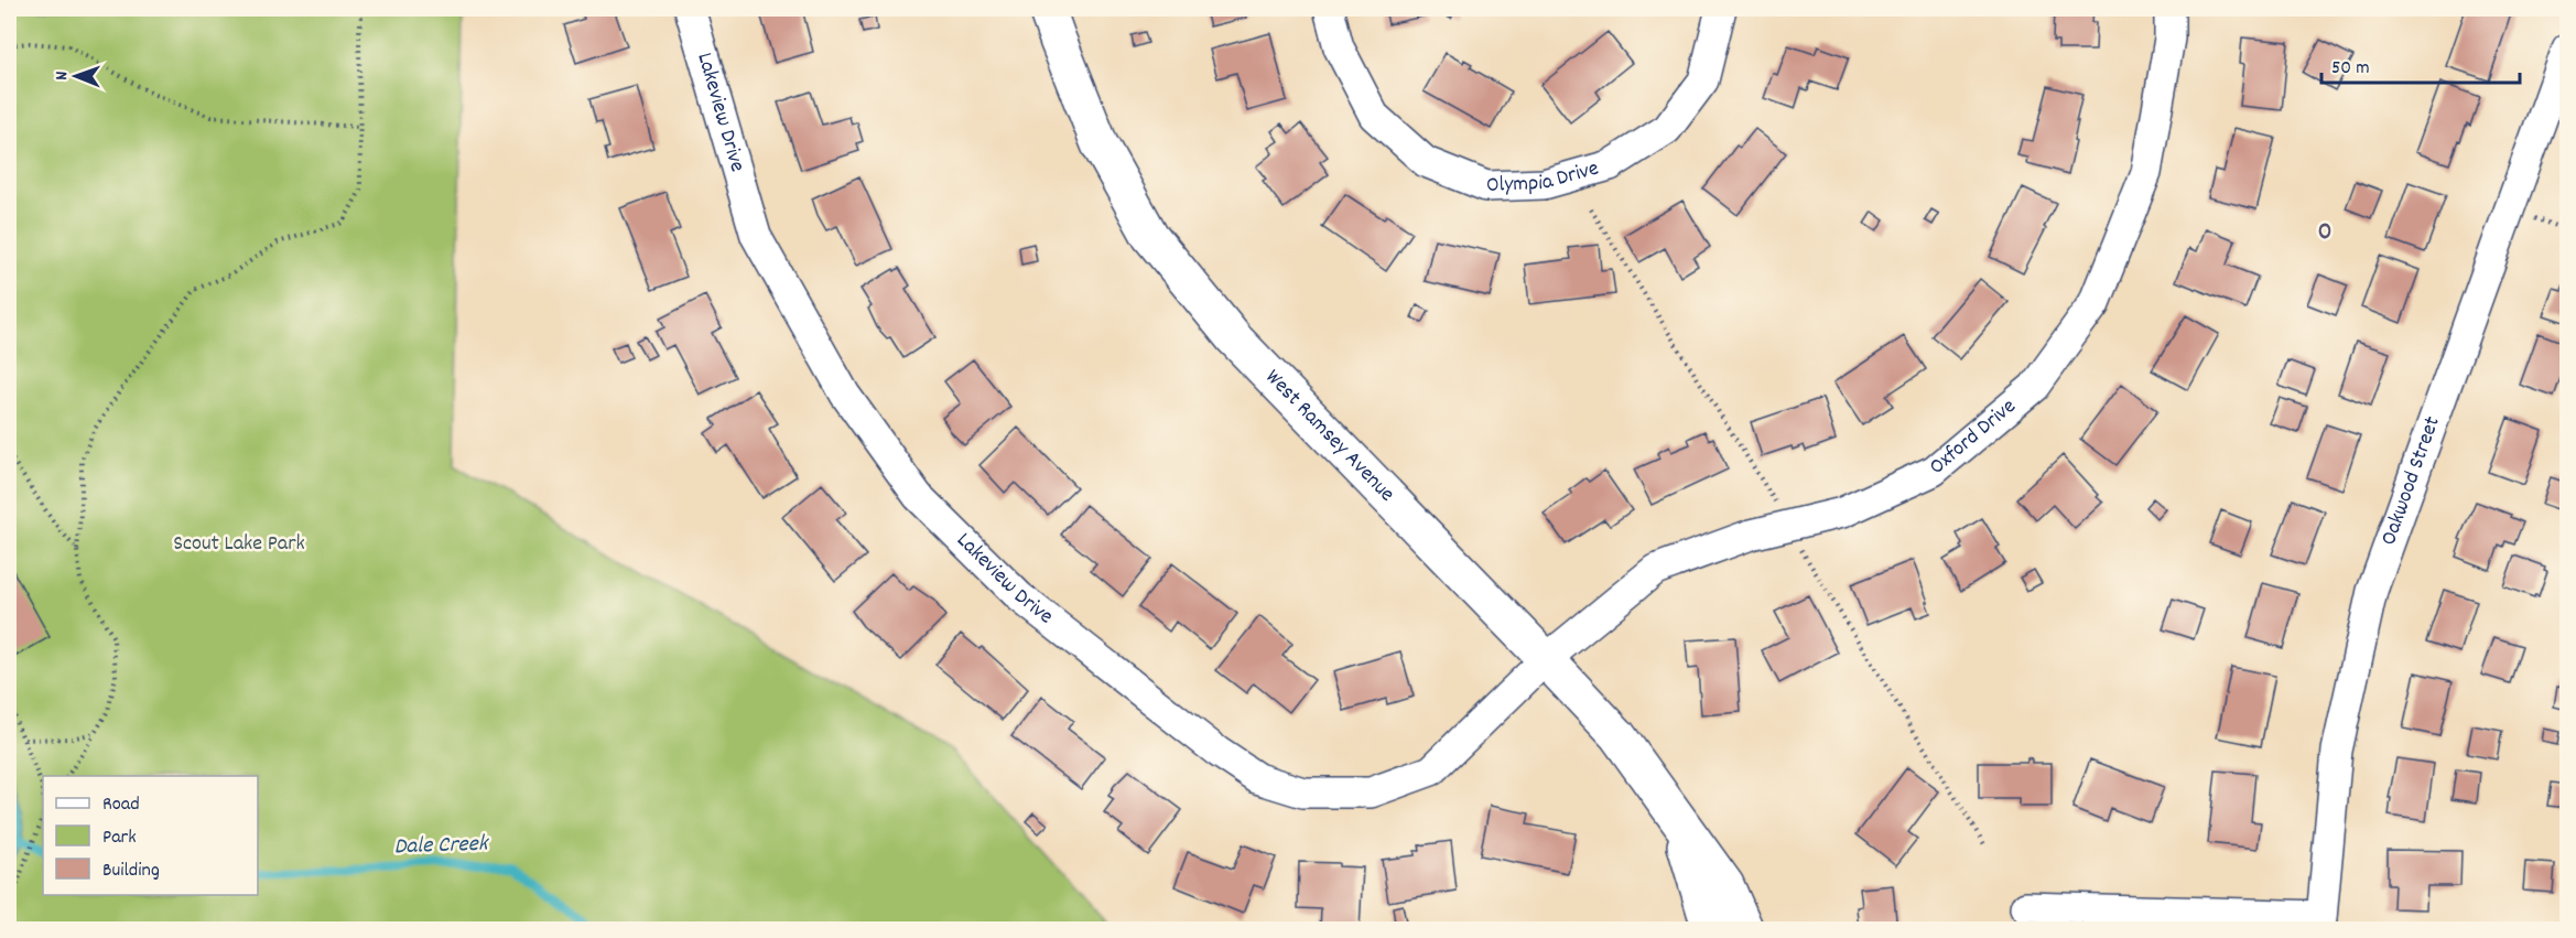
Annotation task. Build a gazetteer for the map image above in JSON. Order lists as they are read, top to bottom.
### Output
{
  "streets": {
    "street": [
      "Lakeview Drive",
      "Olympia Drive",
      "West Ramsey Avenue",
      "Oxford Drive",
      "Oakwood Street"
    ]
  },
  "crossings": [
    ["Lakeview Drive", "West Ramsey Avenue"],
    ["Lakeview Drive", "Oxford Drive"],
    ["West Ramsey Avenue", "Oxford Drive"]
  ],
  "districts": ["O"],
  "water": ["Dale Creek"],
  "parks": ["Scout Lake Park"],
  "legend": ["Road", "Park", "Building"],
  "scale_bar": "50 m",
  "north": "left"
}
